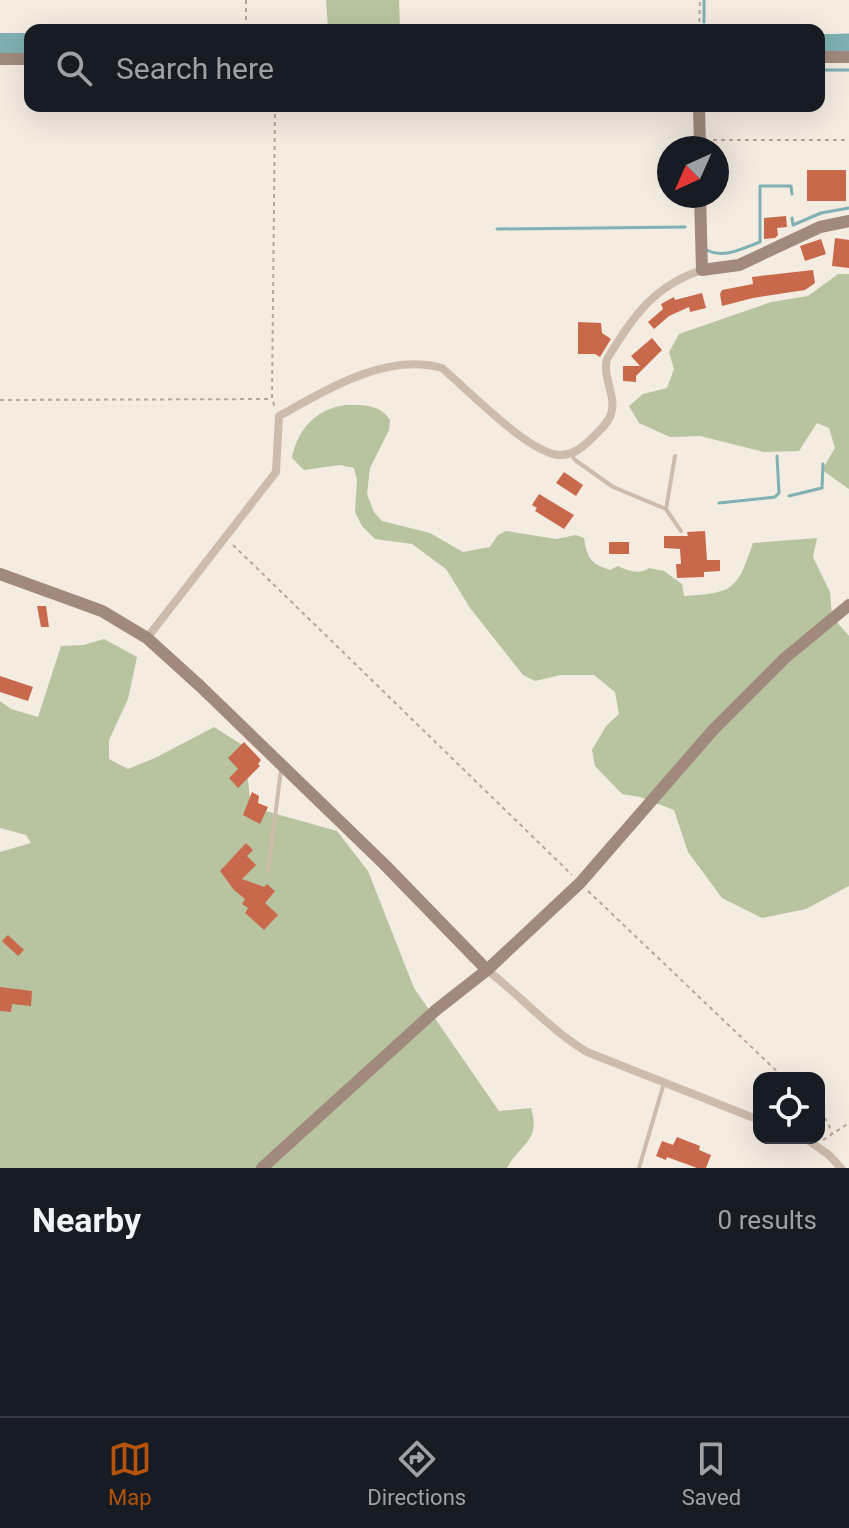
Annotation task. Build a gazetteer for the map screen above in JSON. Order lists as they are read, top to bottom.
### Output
{
  "north": "bottom left",
  "page": {
    "search": "Search here",
    "heading": ["Nearby", "0 results"],
    "nav": ["Map", "Directions", "Saved"]
  }
}
